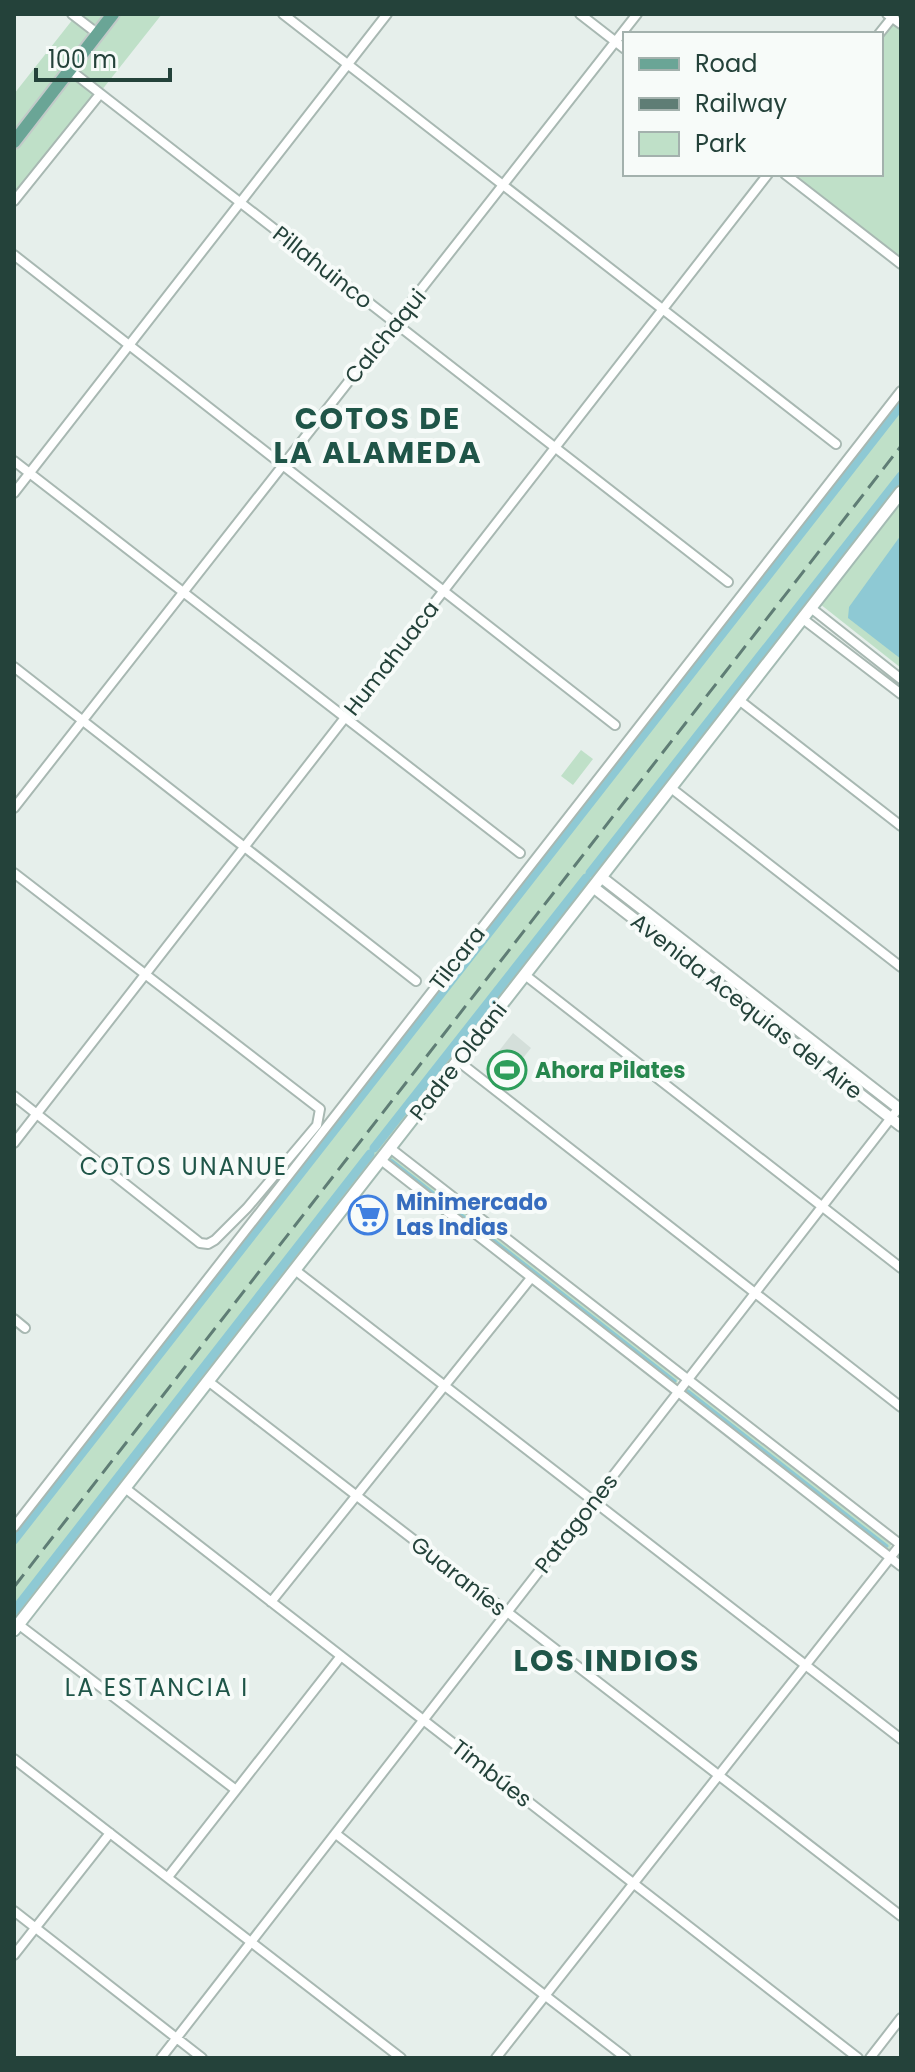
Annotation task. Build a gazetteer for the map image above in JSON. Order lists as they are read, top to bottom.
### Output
{
  "streets": {
    "main road": ["Padre Oldani"],
    "street": [
      "Pillahuinco",
      "Calchaqui",
      "Humahuaca",
      "Tilcara",
      "Avenida Acequias del Aire",
      "Patagones",
      "Guaraníes",
      "Timbúes"
    ]
  },
  "crossings": [
    ["Pillahuinco", "Calchaqui"],
    ["Pillahuinco", "Humahuaca"],
    ["Avenida Acequias del Aire", "Padre Oldani"],
    ["Avenida Acequias del Aire", "Patagones"],
    ["Padre Oldani", "Guaraníes"],
    ["Padre Oldani", "Timbúes"],
    ["Patagones", "Guaraníes"],
    ["Patagones", "Timbúes"]
  ],
  "districts": [
    "COTOS DE LA ALAMEDA",
    "COTOS UNANUE",
    "LOS INDIOS",
    "LA ESTANCIA I"
  ],
  "places": {
    "sports": ["Ahora Pilates"],
    "supermarket": ["Minimercado Las Indias"]
  },
  "legend": ["Road", "Railway", "Park"],
  "scale_bar": "100 m"
}
